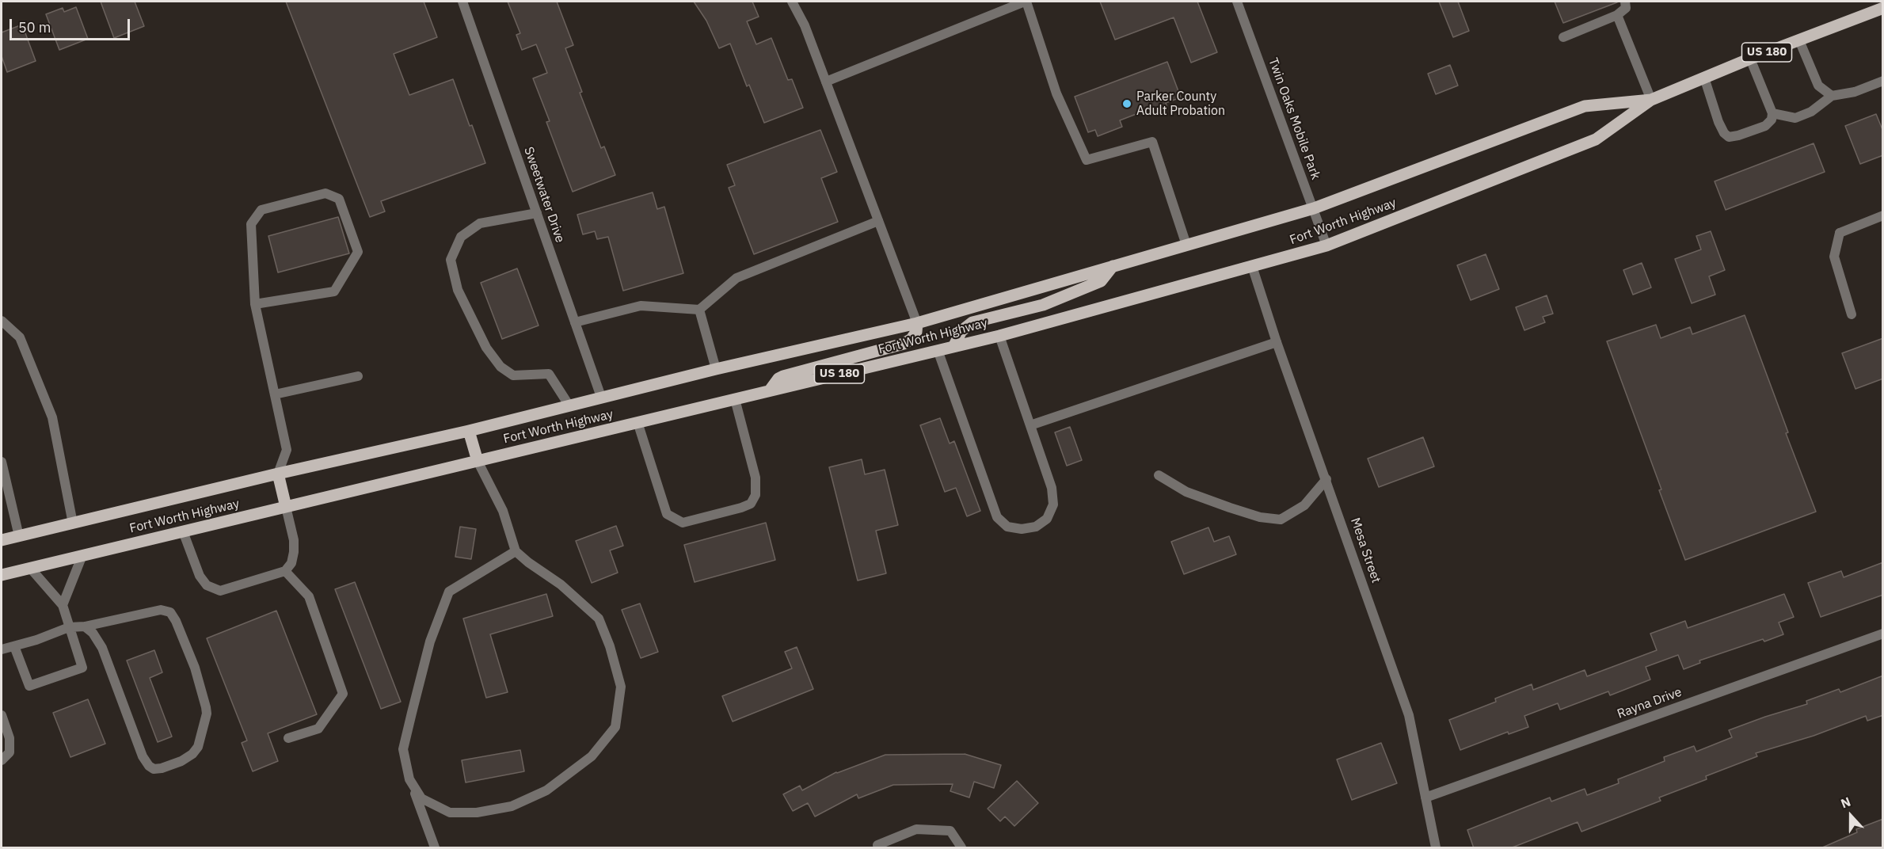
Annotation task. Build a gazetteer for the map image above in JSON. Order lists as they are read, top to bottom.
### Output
{
  "streets": {
    "main road": ["US 180", "Fort Worth Highway"],
    "street": [
      "Twin Oaks Mobile Park",
      "Sweetwater Drive",
      "Mesa Street",
      "Rayna Drive"
    ]
  },
  "crossings": [
    ["Twin Oaks Mobile Park", "Fort Worth Highway"],
    ["Sweetwater Drive", "Fort Worth Highway"],
    ["Fort Worth Highway", "Mesa Street"],
    ["Mesa Street", "Rayna Drive"]
  ],
  "places": ["Parker County Adult Probation"],
  "scale_bar": "50 m",
  "north": "top"
}
